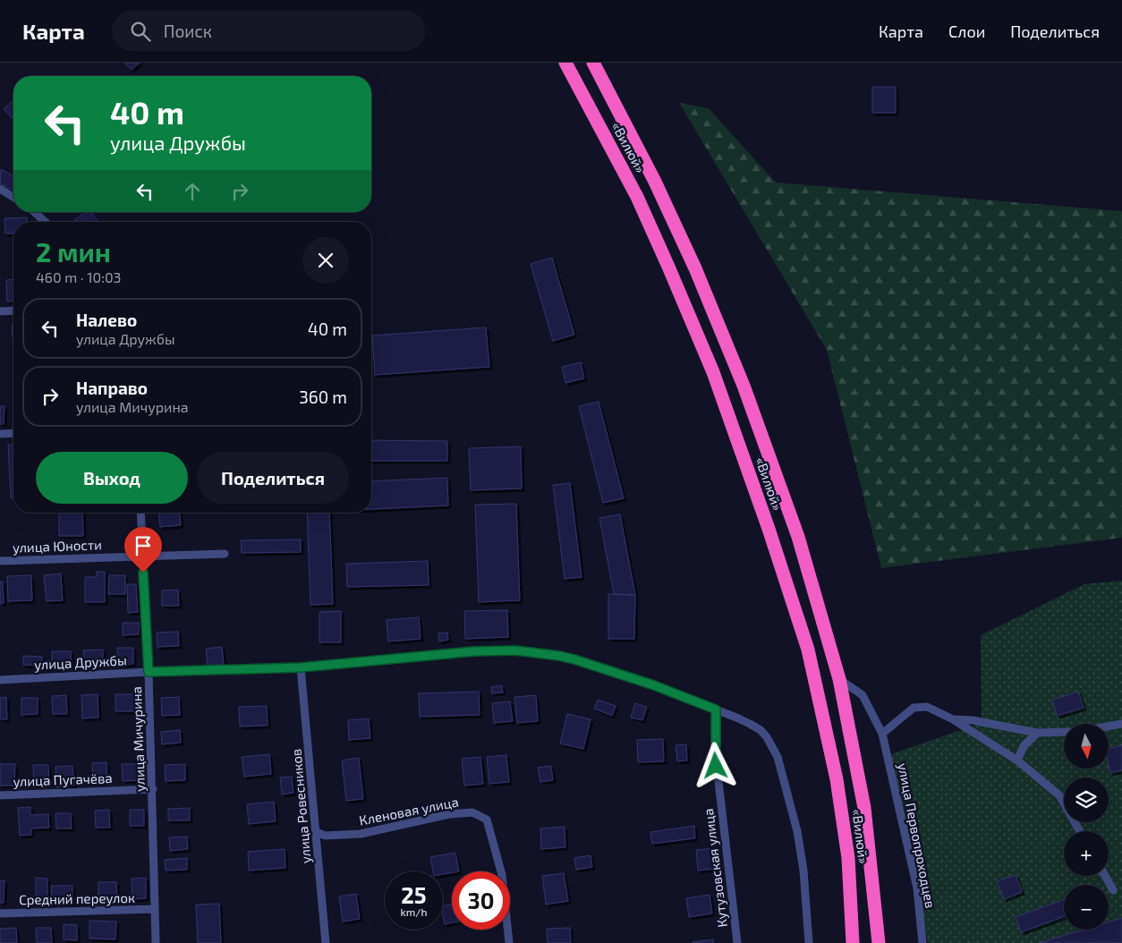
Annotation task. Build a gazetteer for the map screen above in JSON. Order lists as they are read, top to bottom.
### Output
{
  "streets": {
    "highway": ["«Вилюй»"],
    "street": [
      "улица Юности",
      "улица Дружбы",
      "улица Мичурина",
      "улица Пугачёва",
      "улица Ровесников",
      "Кленовая улица",
      "улица Первопроходцев",
      "Кутузовская улица",
      "Средний переулок"
    ]
  },
  "crossings": [
    ["«Вилюй»", "улица Первопроходцев"],
    ["улица Юности", "улица Мичурина"],
    ["улица Дружбы", "улица Мичурина"],
    ["улица Дружбы", "улица Ровесников"],
    ["улица Дружбы", "Кутузовская улица"],
    ["улица Мичурина", "улица Пугачёва"],
    ["улица Мичурина", "Средний переулок"],
    ["улица Ровесников", "Кленовая улица"]
  ],
  "north": "bottom",
  "page": {
    "header": "Карта",
    "search": "Поиск",
    "nav": ["Карта", "Слои", "Поделиться"],
    "turn": ["40 m", "улица Дружбы"],
    "heading": ["2 мин", "460 m · 10:03"],
    "list": [
      {
        "name": "Налево",
        "note": "улица Дружбы",
        "value": "40 m"
      },
      {
        "name": "Направо",
        "note": "улица Мичурина",
        "value": "360 m"
      }
    ],
    "buttons": ["Выход", "Поделиться"],
    "map_buttons": ["+", "−"],
    "speed": "25 km/h",
    "limit": "30"
  }
}
